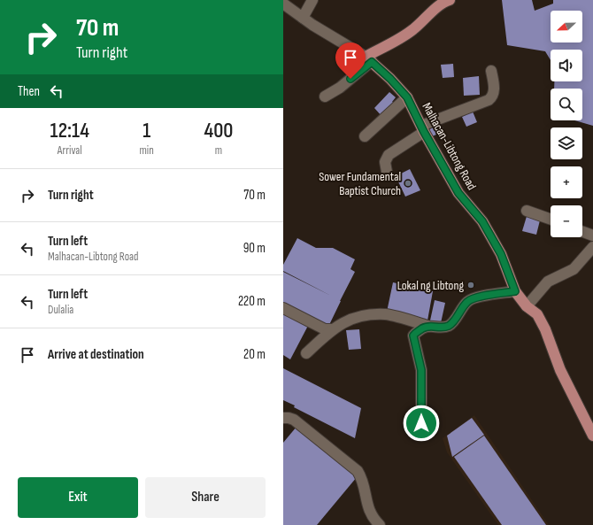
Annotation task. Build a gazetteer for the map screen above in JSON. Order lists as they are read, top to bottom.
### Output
{
  "streets": {
    "main road": ["Malhacan-Libtong Road"]
  },
  "places": ["Sower Fundamental Baptist Church", "Lokal ng Libtong"],
  "north": "left",
  "page": {
    "turn": ["70 m", "Turn right"],
    "map_buttons": ["+", "−"],
    "then": "Then",
    "eta": [
      "12:14",
      "Arrival",
      "1",
      "min",
      "400",
      "m"
    ],
    "list": [
      {
        "name": "Turn right",
        "value": "70 m"
      },
      {
        "name": "Turn left",
        "note": "Malhacan-Libtong Road",
        "value": "90 m"
      },
      {
        "name": "Turn left",
        "note": "Dulalia",
        "value": "220 m"
      },
      {
        "name": "Arrive at destination",
        "value": "20 m"
      }
    ],
    "buttons": ["Exit", "Share"]
  }
}
